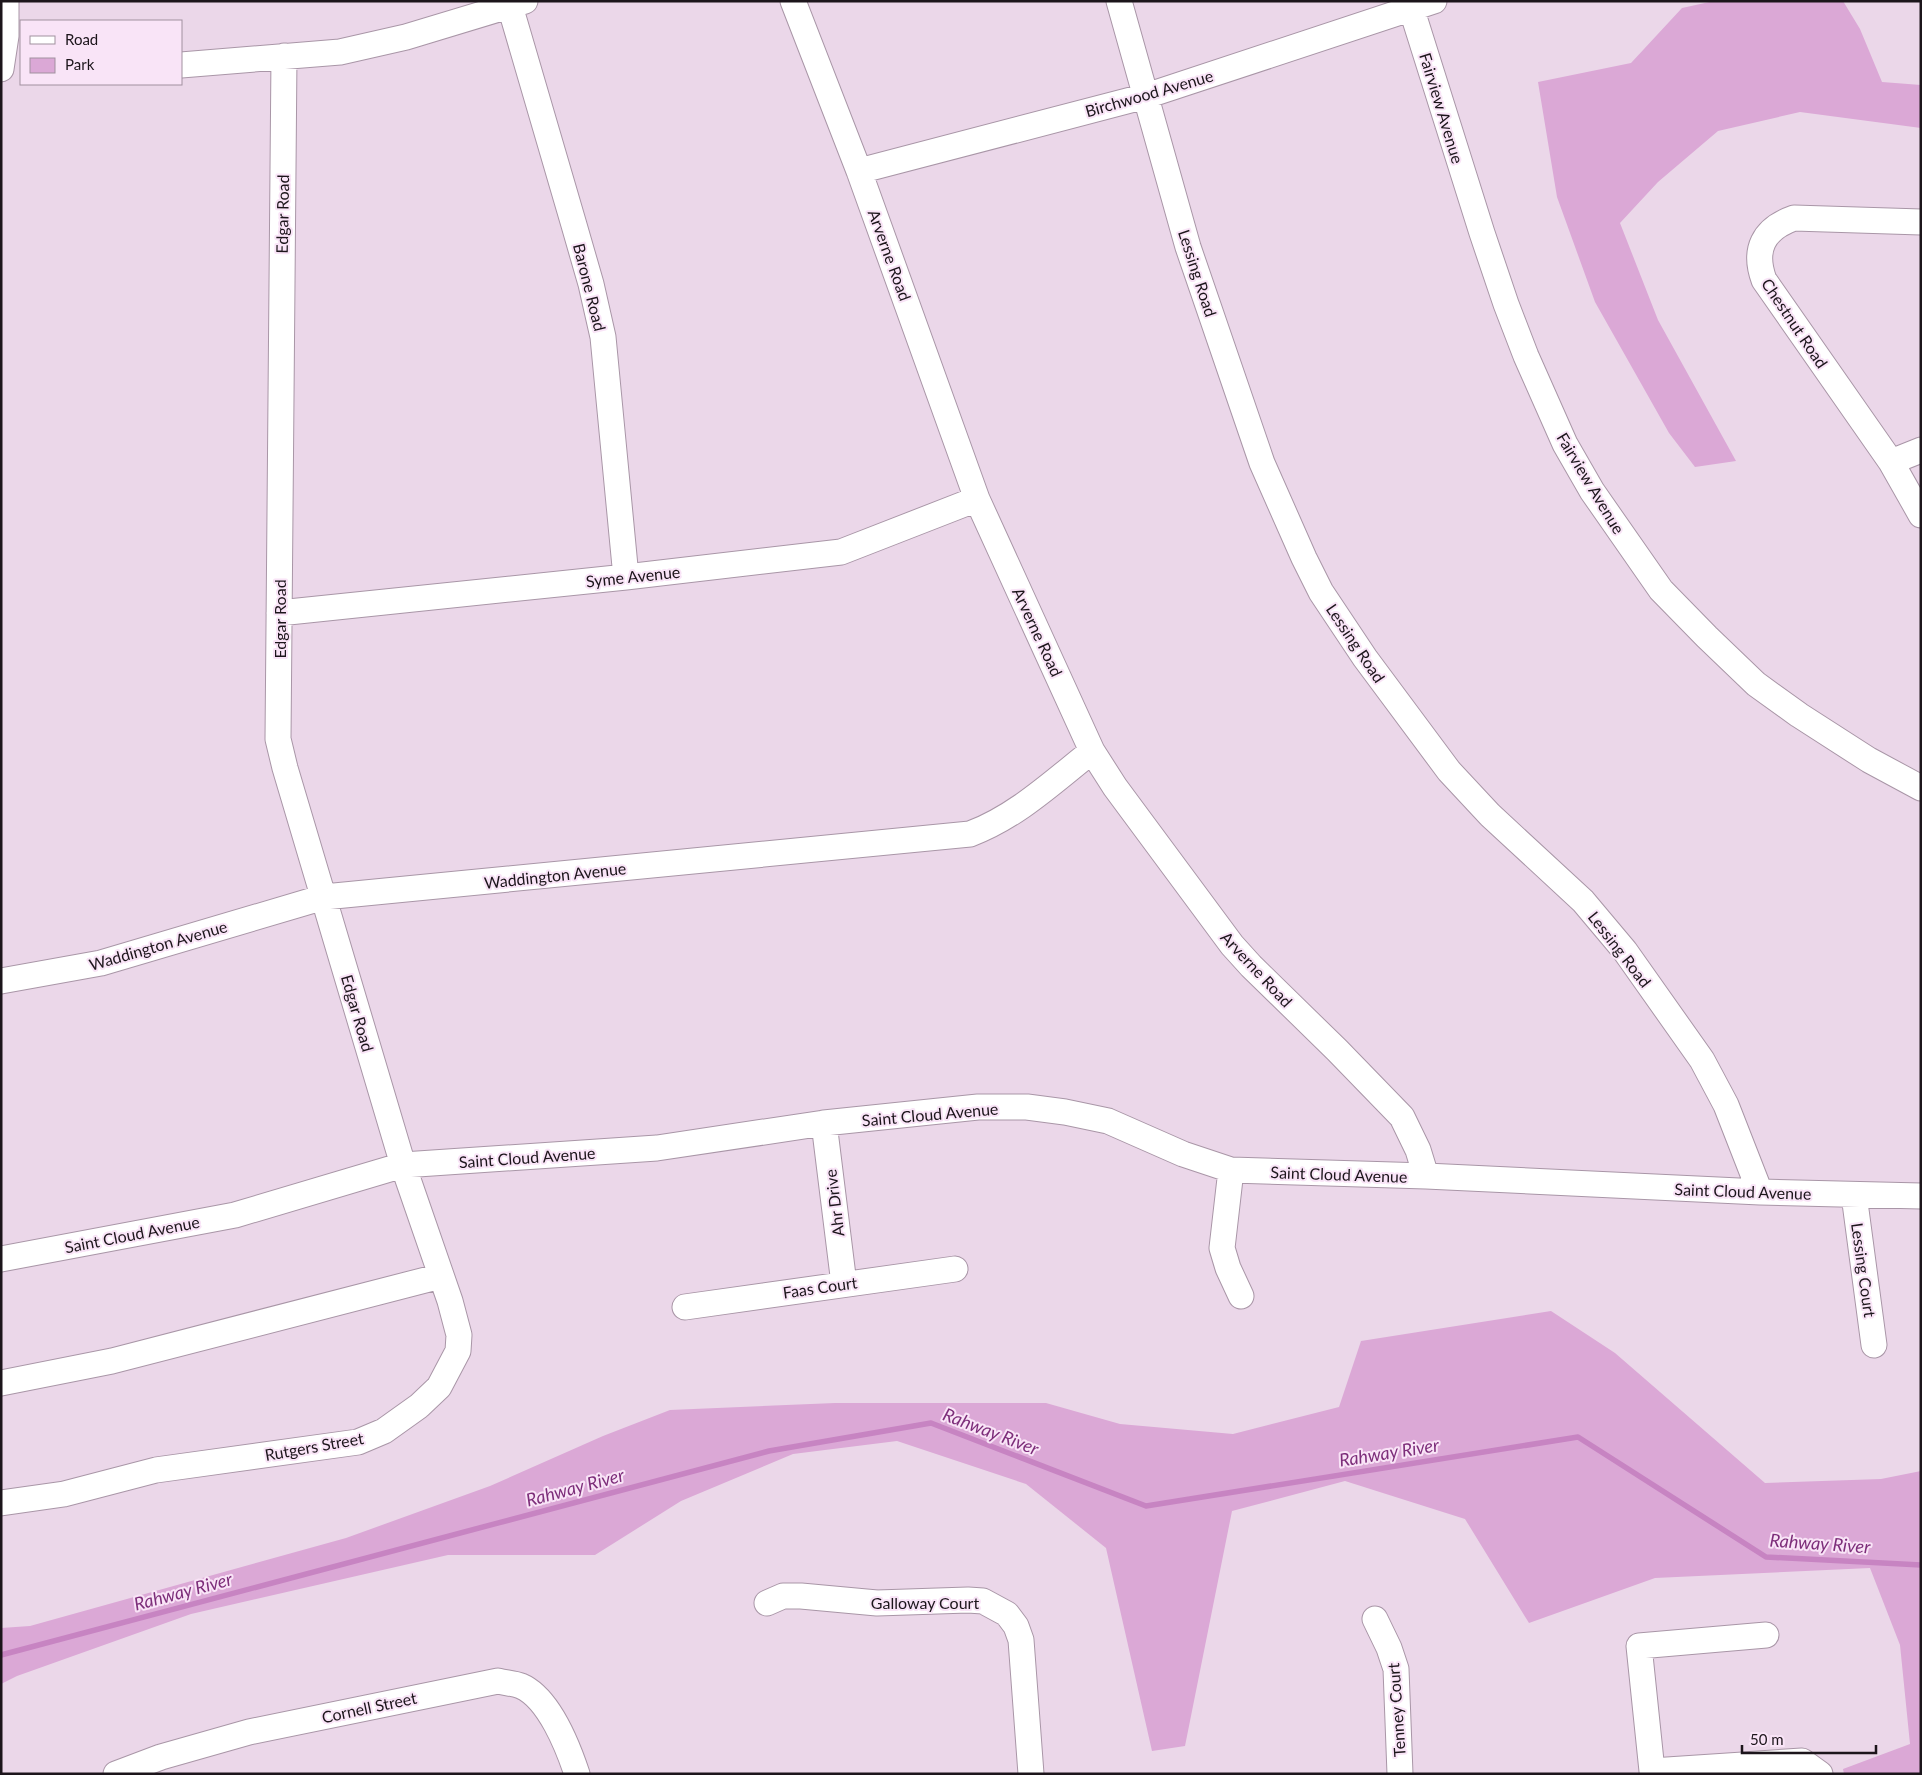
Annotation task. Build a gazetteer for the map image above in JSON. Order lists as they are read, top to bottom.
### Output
{
  "streets": {
    "street": [
      "Birchwood Avenue",
      "Fairview Avenue",
      "Edgar Road",
      "Arverne Road",
      "Lessing Road",
      "Barone Road",
      "Chestnut Road",
      "Syme Avenue",
      "Waddington Avenue",
      "Saint Cloud Avenue",
      "Ahr Drive",
      "Lessing Court",
      "Faas Court",
      "Rutgers Street",
      "Galloway Court",
      "Cornell Street",
      "Tenney Court"
    ]
  },
  "crossings": [
    ["Birchwood Avenue", "Fairview Avenue"],
    ["Birchwood Avenue", "Arverne Road"],
    ["Birchwood Avenue", "Lessing Road"],
    ["Edgar Road", "Syme Avenue"],
    ["Edgar Road", "Waddington Avenue"],
    ["Edgar Road", "Saint Cloud Avenue"],
    ["Edgar Road", "Rutgers Street"],
    ["Arverne Road", "Syme Avenue"],
    ["Arverne Road", "Waddington Avenue"],
    ["Arverne Road", "Saint Cloud Avenue"],
    ["Lessing Road", "Saint Cloud Avenue"],
    ["Barone Road", "Syme Avenue"],
    ["Saint Cloud Avenue", "Ahr Drive"],
    ["Saint Cloud Avenue", "Lessing Court"],
    ["Saint Cloud Avenue", "Rutgers Street"],
    ["Ahr Drive", "Faas Court"]
  ],
  "water": ["Rahway River"],
  "legend": ["Road", "Park"],
  "scale_bar": "50 m"
}
